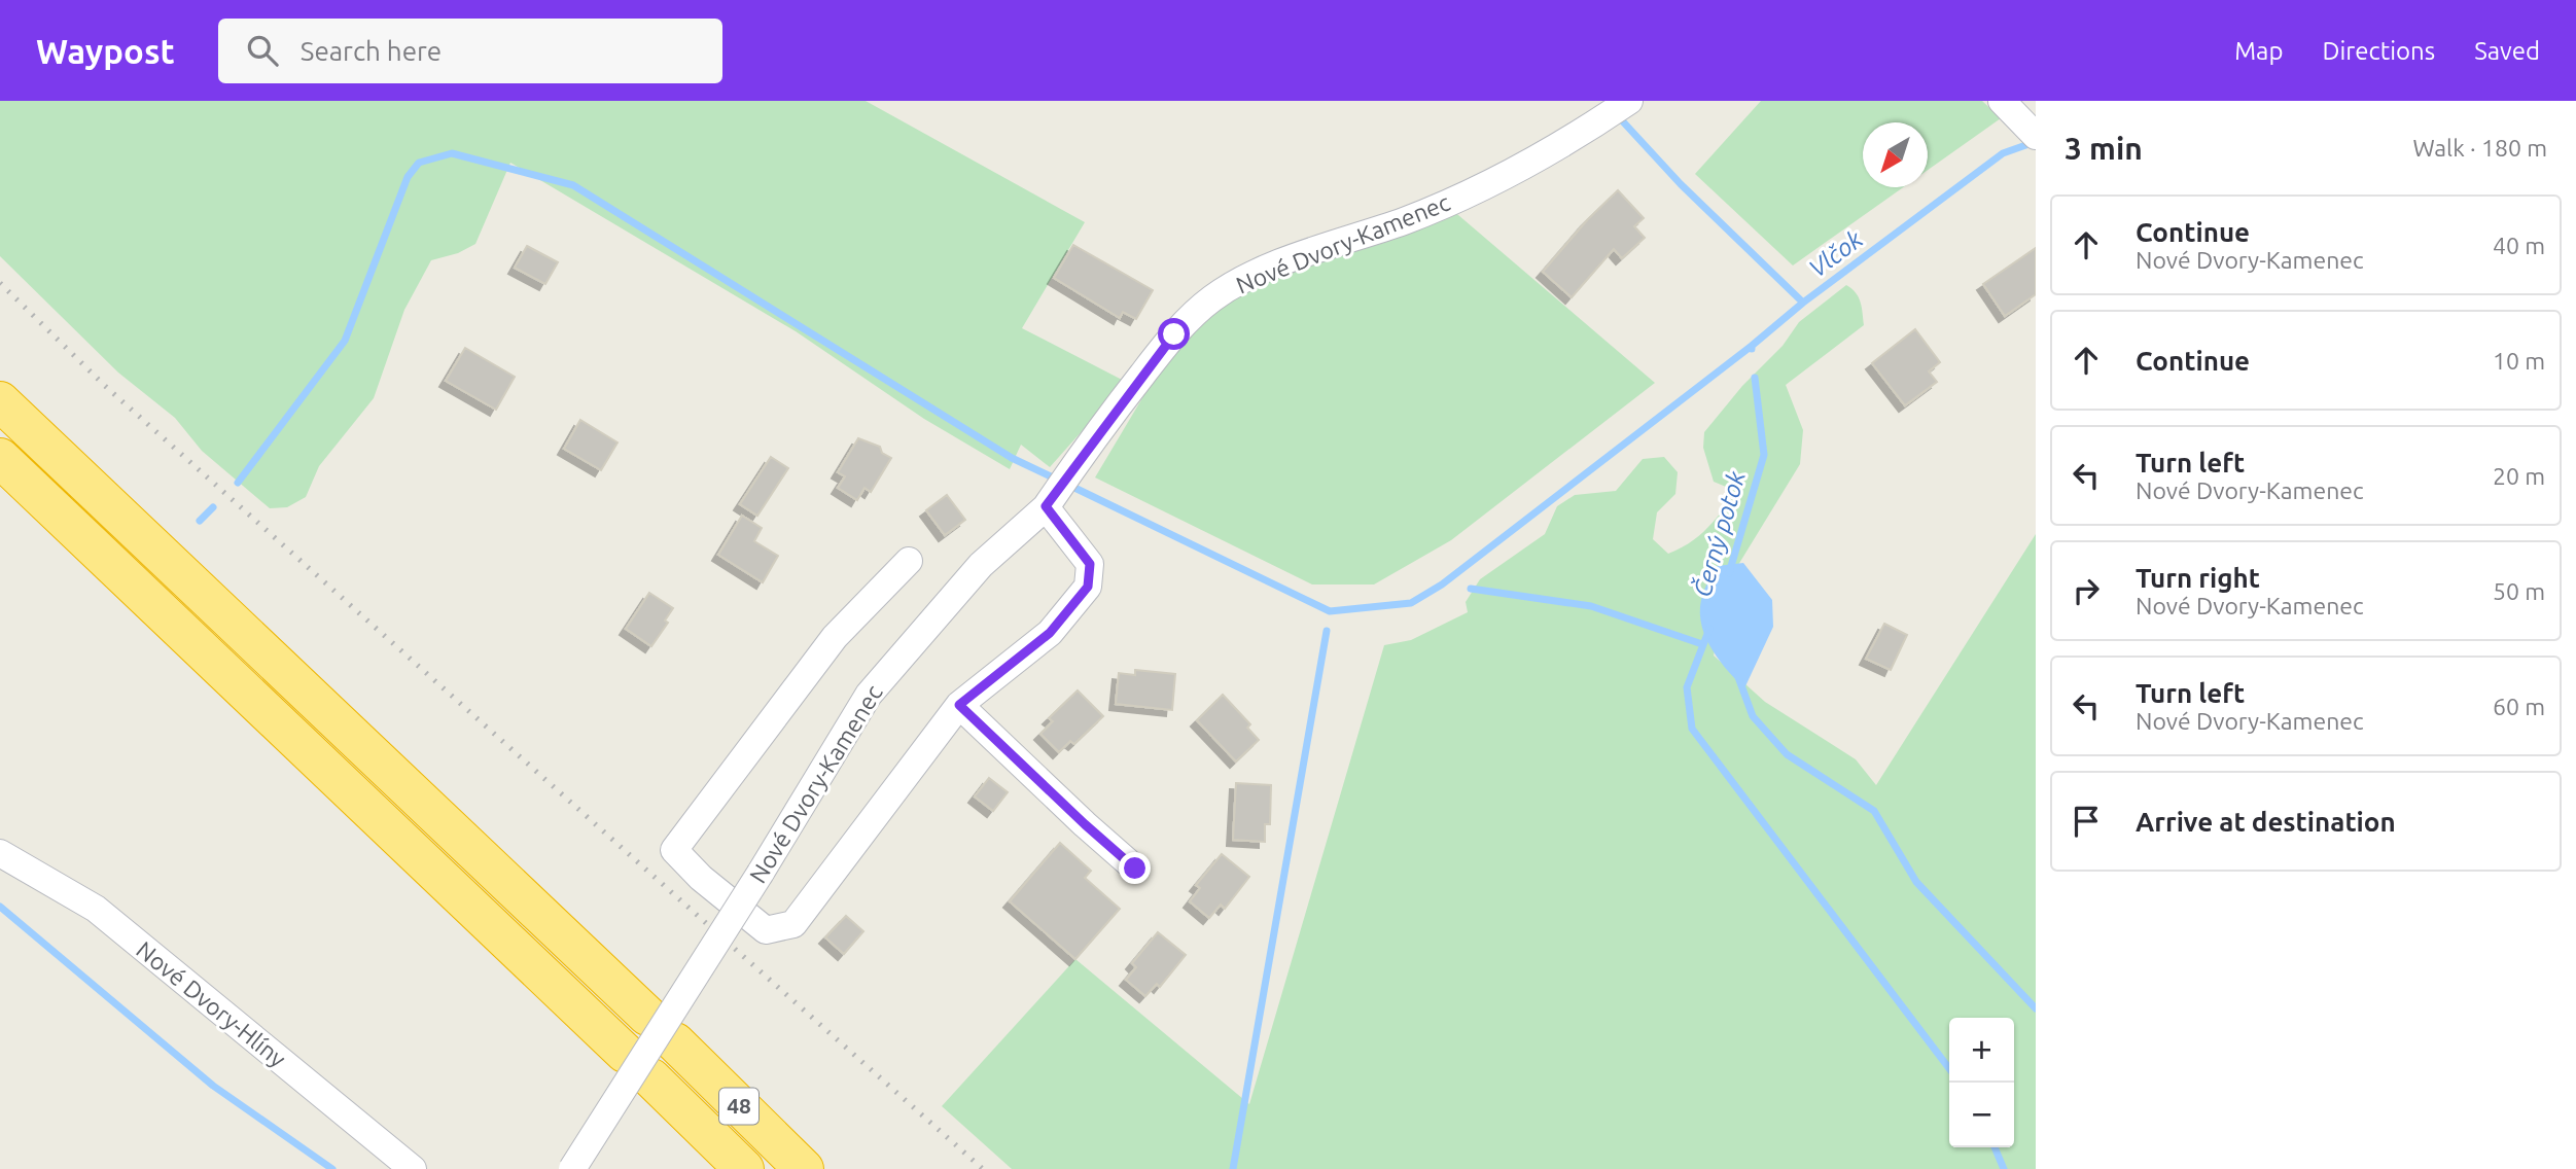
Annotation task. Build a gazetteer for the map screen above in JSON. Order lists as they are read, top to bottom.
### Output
{
  "streets": {
    "highway": ["48"],
    "street": ["Nové Dvory-Kamenec", "Nové Dvory-Hlíny"]
  },
  "water": ["Vlčok", "Černý potok"],
  "north": "bottom left",
  "page": {
    "header": "Waypost",
    "search": "Search here",
    "nav": ["Map", "Directions", "Saved"],
    "heading": ["3 min", "Walk · 180 m"],
    "list": [
      ["Continue", "Nové Dvory-Kamenec", "40 m"],
      ["Continue", "10 m"],
      ["Turn left", "Nové Dvory-Kamenec", "20 m"],
      ["Turn right", "Nové Dvory-Kamenec", "50 m"],
      ["Turn left", "Nové Dvory-Kamenec", "60 m"],
      "Arrive at destination"
    ],
    "map_buttons": ["+", "−"]
  }
}
